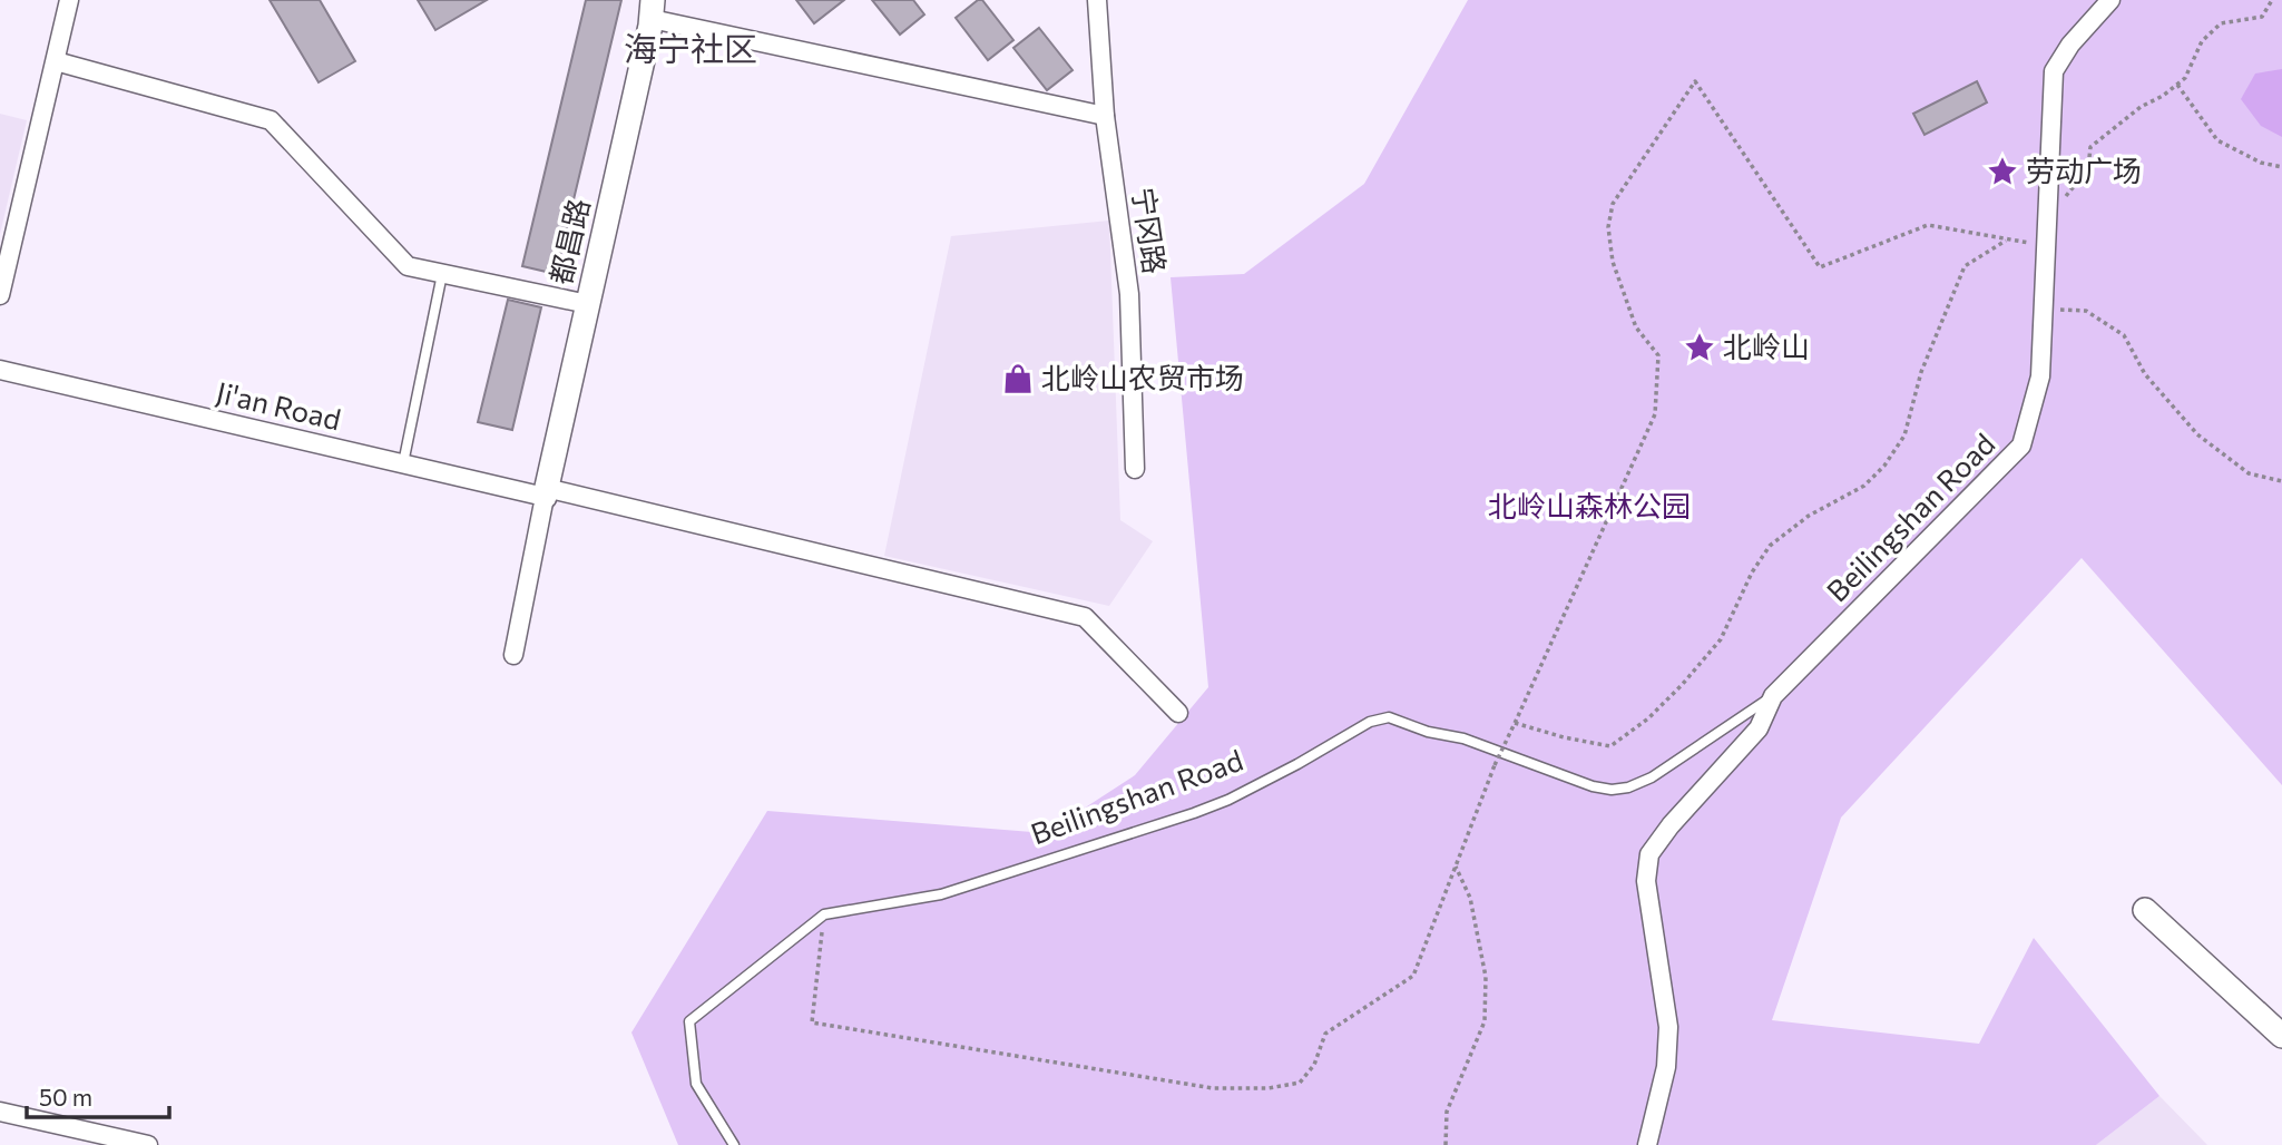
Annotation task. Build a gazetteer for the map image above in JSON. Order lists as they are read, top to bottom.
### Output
{
  "streets": {
    "street": [
      "宁冈路",
      "都昌路",
      "Ji'an Road",
      "Beilingshan Road"
    ]
  },
  "crossings": [
    ["都昌路", "Ji'an Road"]
  ],
  "districts": ["海宁社区"],
  "parks": ["北岭山森林公园"],
  "places": {
    "place": ["劳动广场", "北岭山"],
    "shop": ["北岭山农贸市场"]
  },
  "scale_bar": "50 m"
}
